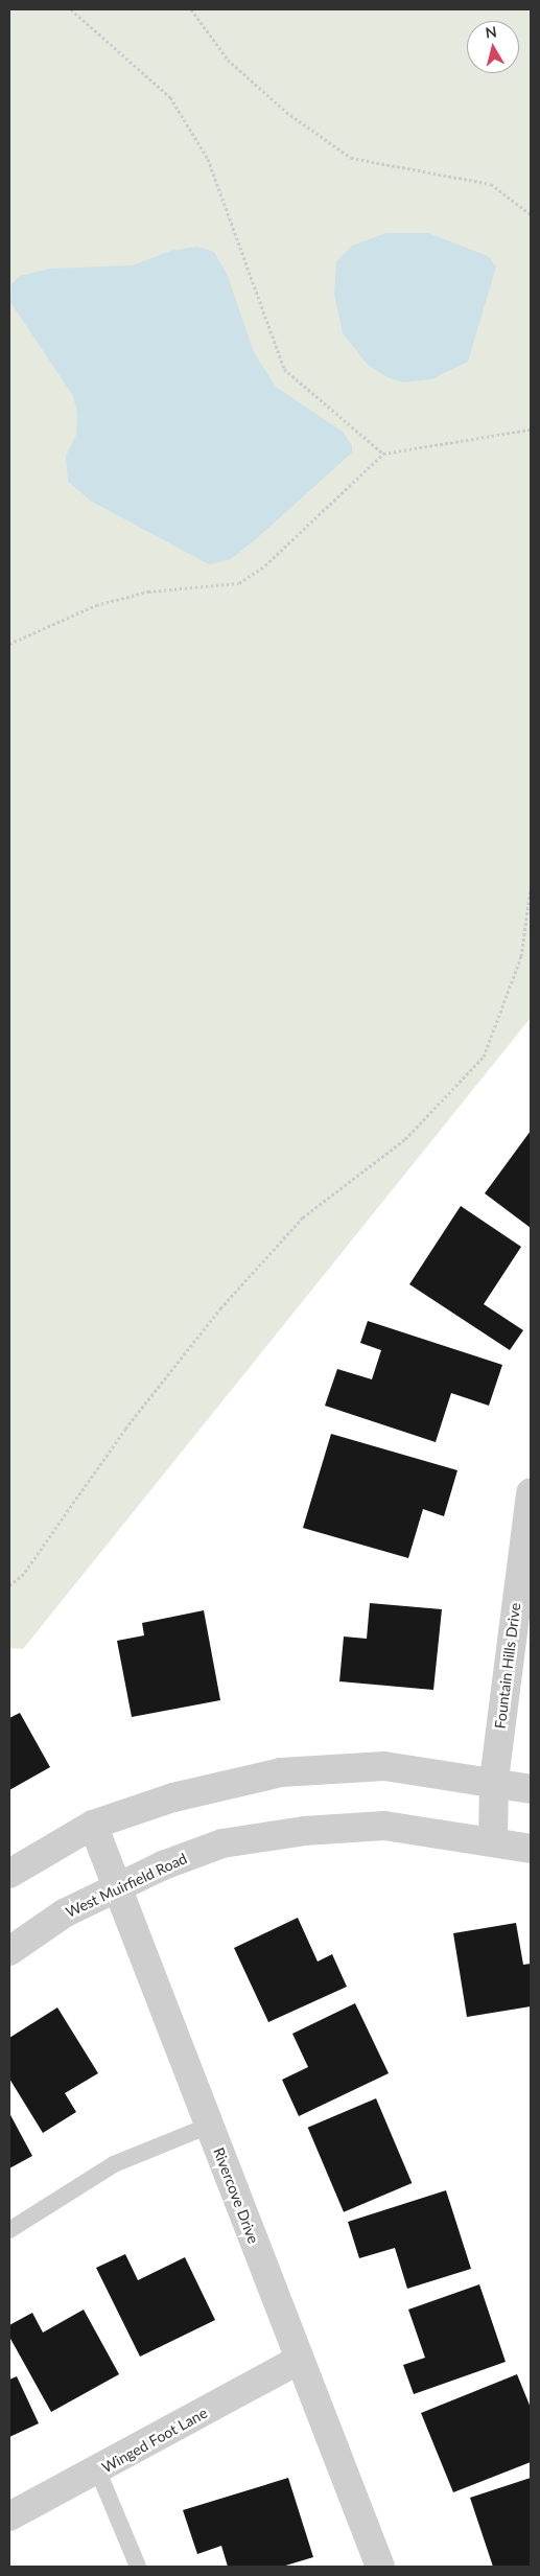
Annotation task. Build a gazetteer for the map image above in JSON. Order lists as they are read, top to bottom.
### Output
{
  "streets": {
    "street": [
      "Fountain Hills Drive",
      "West Muirfield Road",
      "Rivercove Drive",
      "Winged Foot Lane"
    ]
  },
  "crossings": [
    ["Fountain Hills Drive", "West Muirfield Road"],
    ["West Muirfield Road", "Rivercove Drive"],
    ["Rivercove Drive", "Winged Foot Lane"]
  ],
  "north": "top"
}
